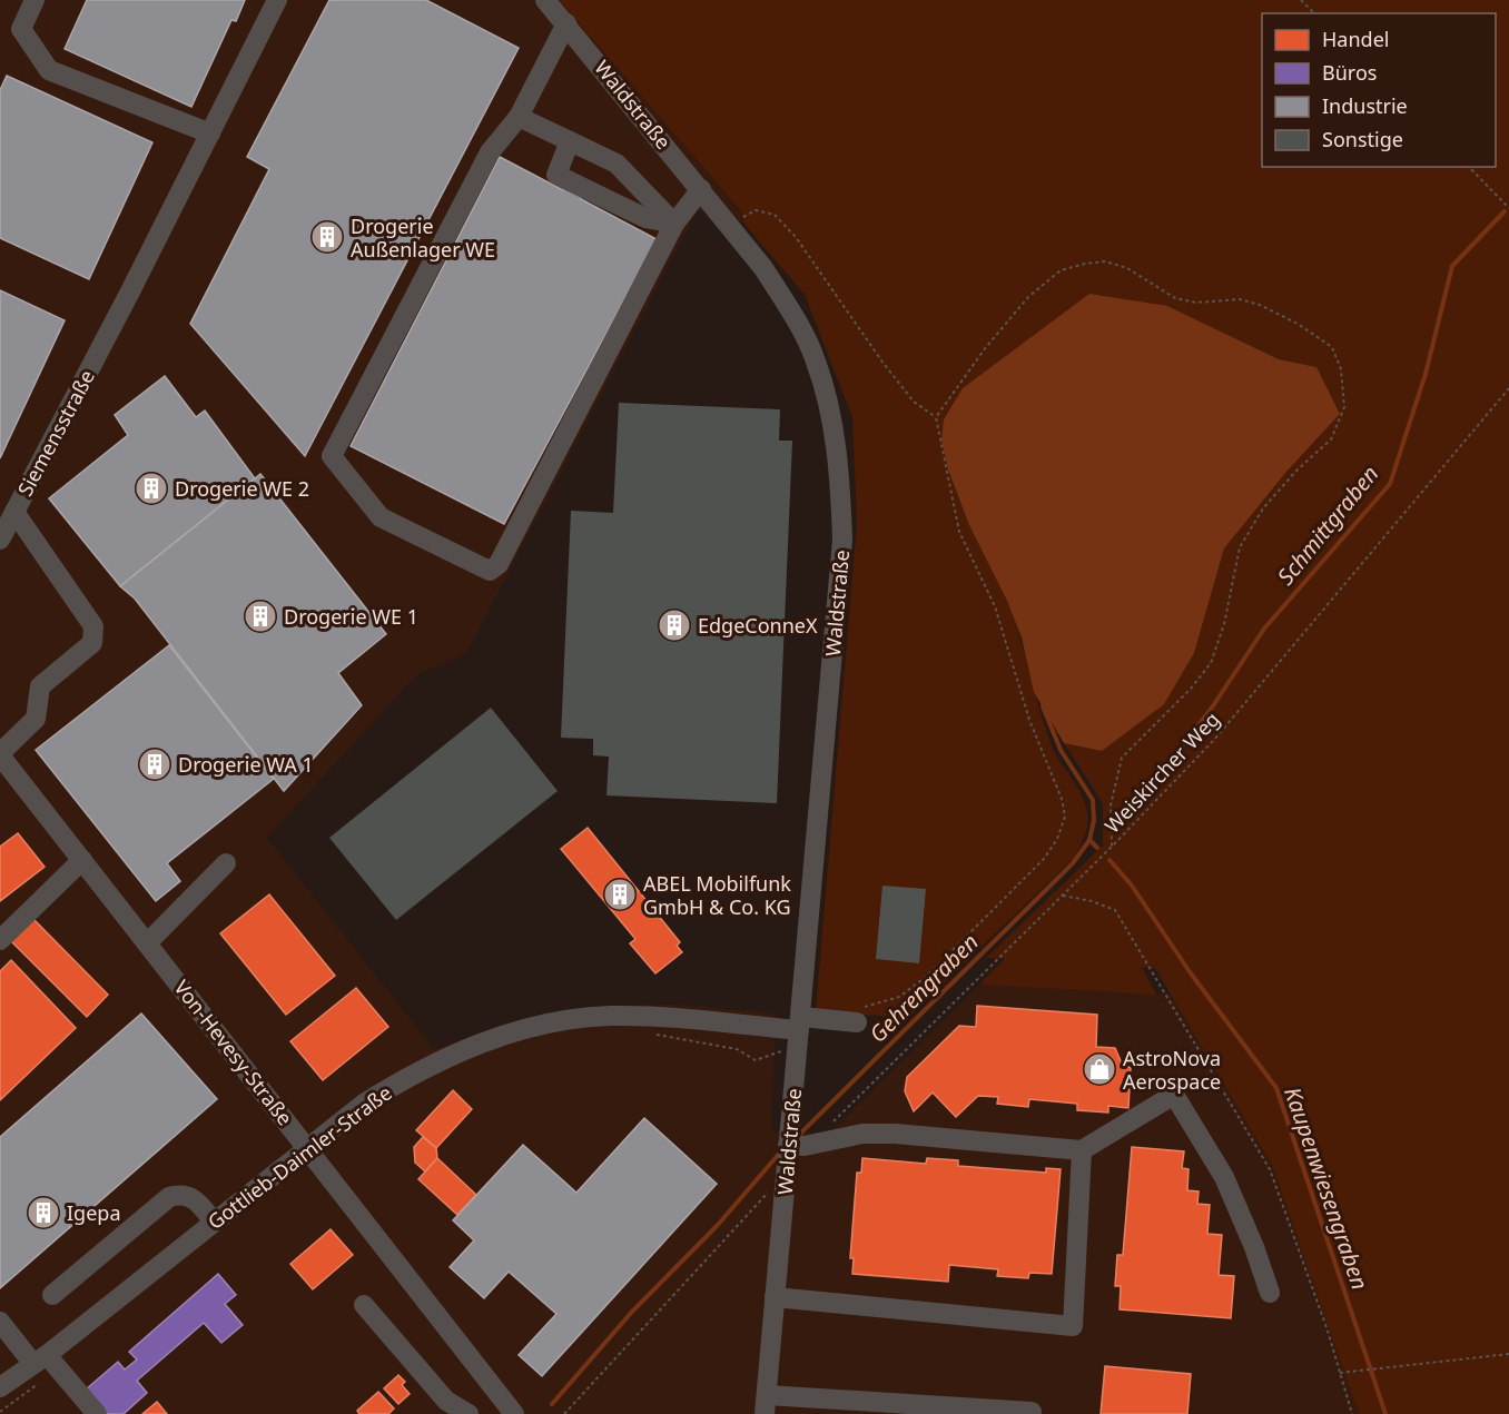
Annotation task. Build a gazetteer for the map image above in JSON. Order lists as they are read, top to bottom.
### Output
{
  "streets": {
    "street": [
      "Waldstraße",
      "Siemensstraße",
      "Von-Hevesy-Straße",
      "Gottlieb-Daimler-Straße"
    ],
    "path": ["Weiskircher Weg"]
  },
  "crossings": [
    ["Waldstraße", "Gottlieb-Daimler-Straße"],
    ["Von-Hevesy-Straße", "Gottlieb-Daimler-Straße"]
  ],
  "water": ["Schmittgraben", "Gehrengraben", "Kaupenwiesengraben"],
  "places": {
    "building": [
      "Drogerie Außenlager WE",
      "Drogerie WE 2",
      "Drogerie WE 1",
      "EdgeConneX",
      "Drogerie WA 1",
      "ABEL Mobilfunk GmbH & Co. KG",
      "Igepa"
    ],
    "shop": ["AstroNova Aerospace"]
  },
  "legend": [
    "Handel",
    "Büros",
    "Industrie",
    "Sonstige"
  ]
}
